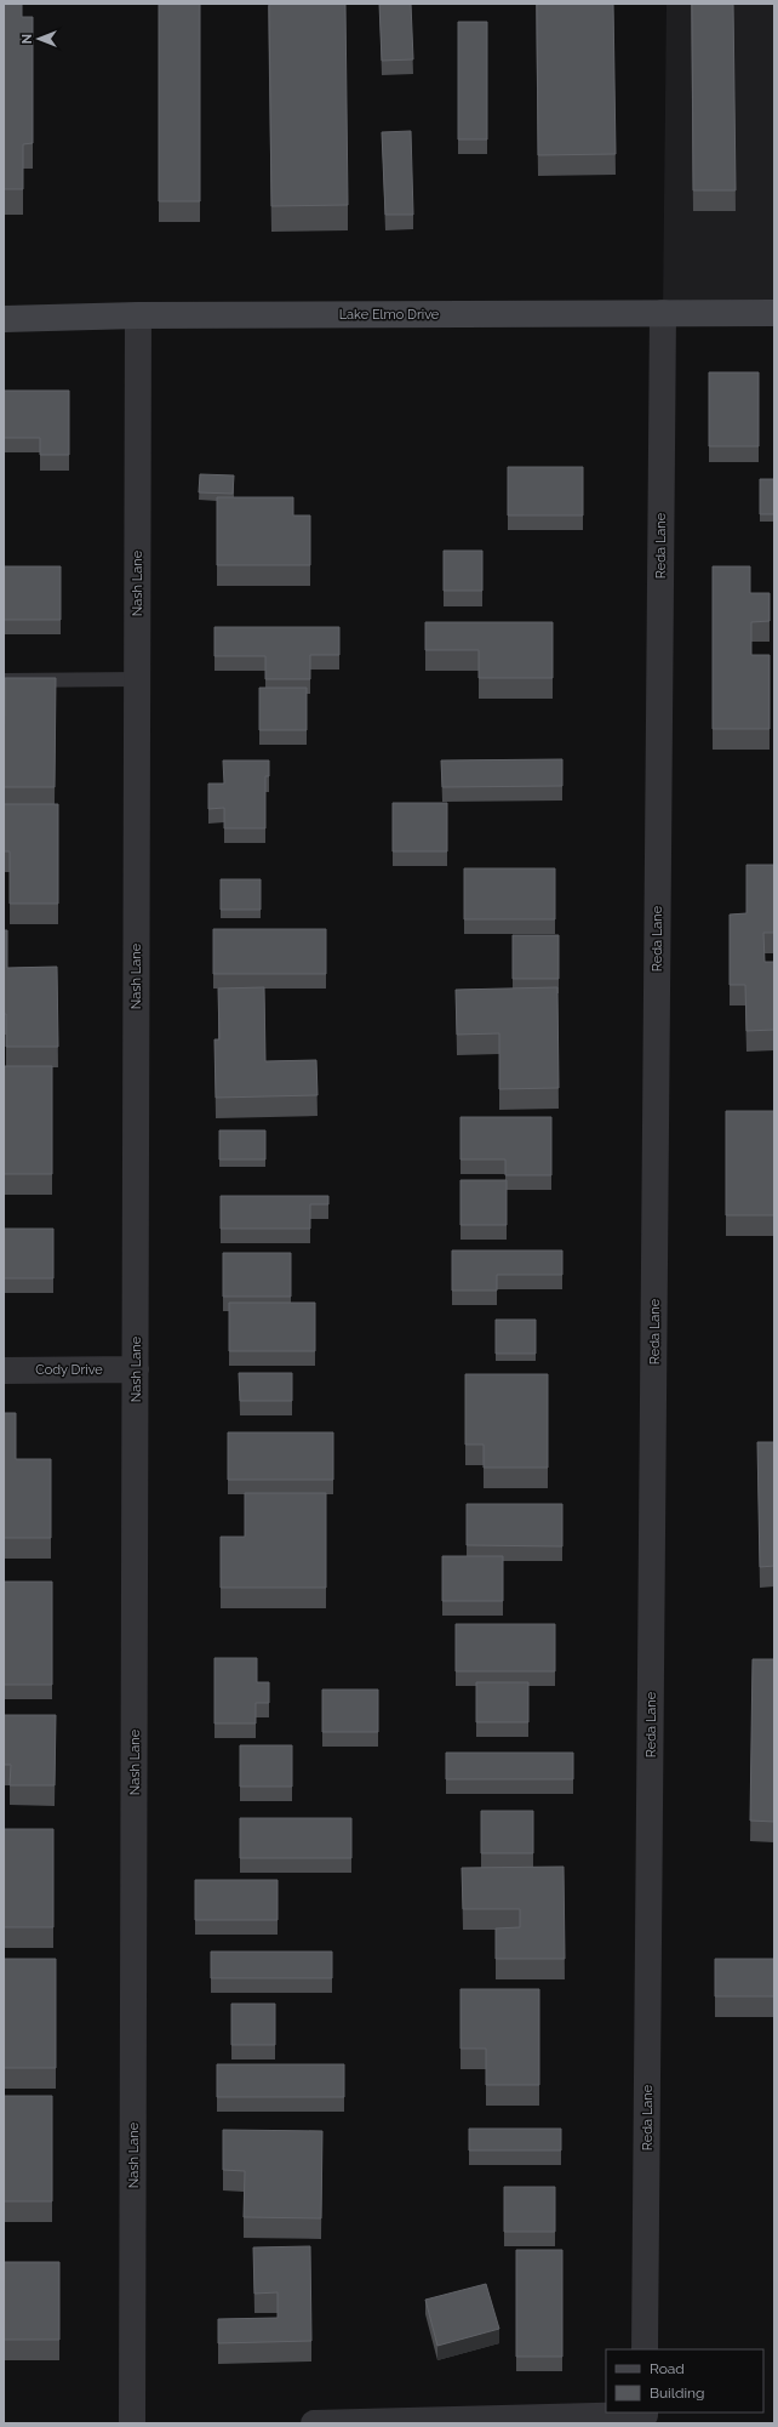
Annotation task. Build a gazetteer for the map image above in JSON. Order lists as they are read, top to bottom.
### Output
{
  "streets": {
    "main road": ["Lake Elmo Drive"],
    "street": ["Reda Lane", "Nash Lane", "Cody Drive"]
  },
  "crossings": [
    ["Lake Elmo Drive", "Reda Lane"],
    ["Lake Elmo Drive", "Nash Lane"],
    ["Nash Lane", "Cody Drive"]
  ],
  "legend": ["Road", "Building"],
  "north": "left"
}
